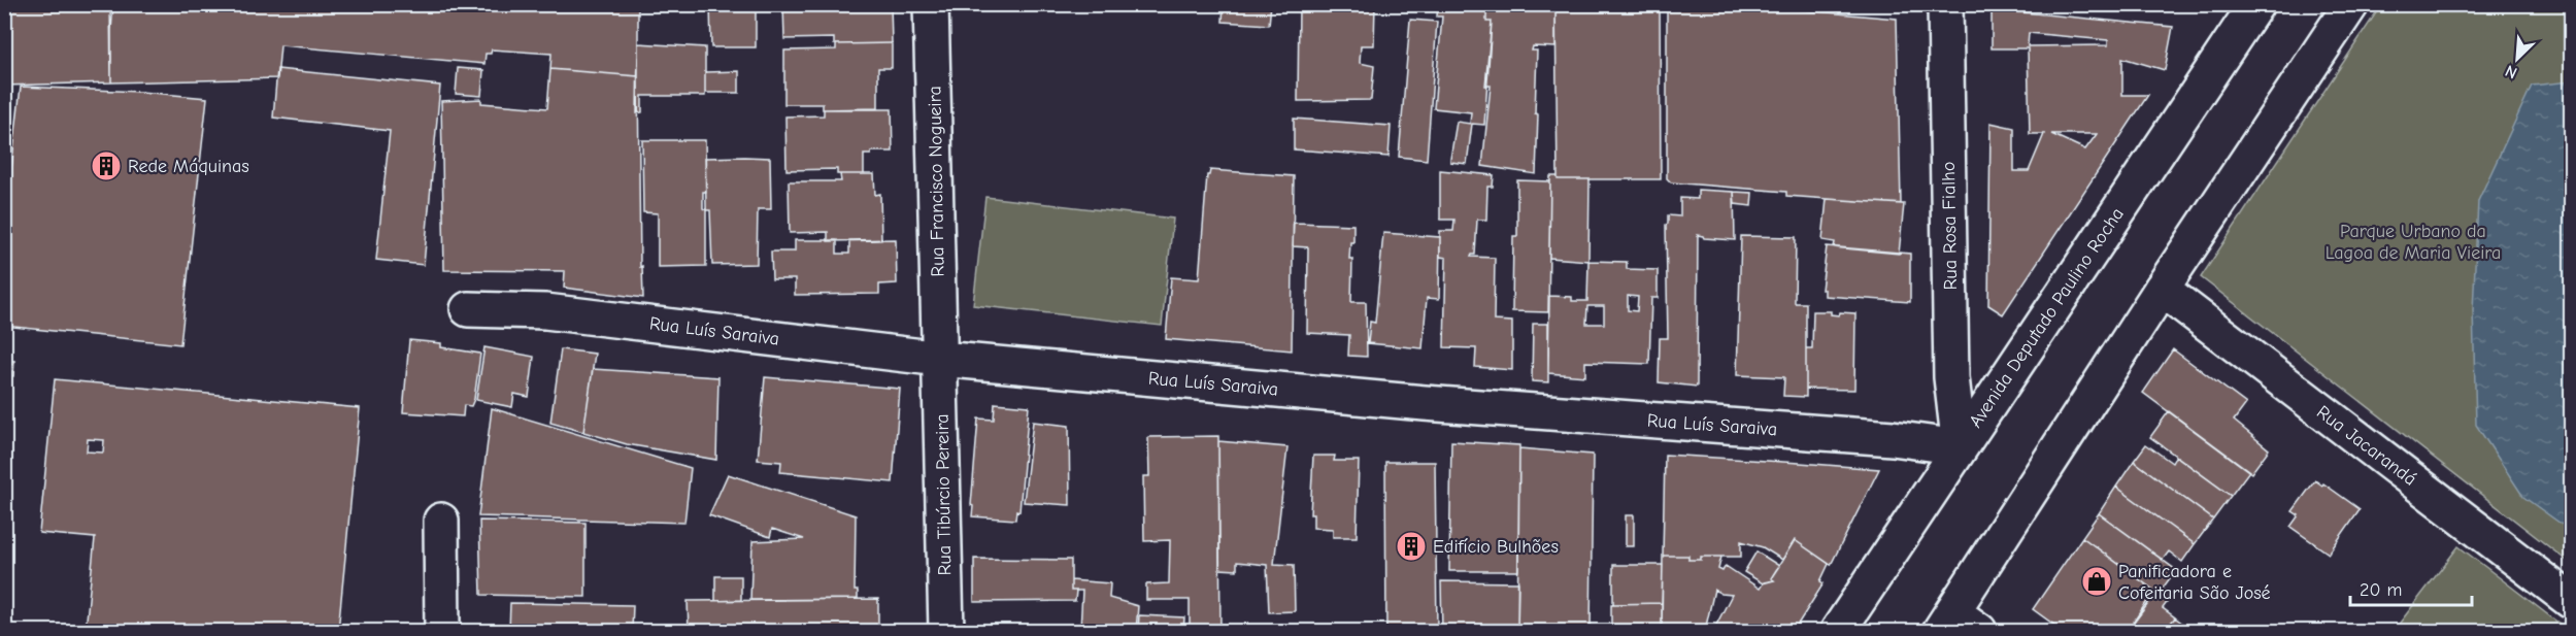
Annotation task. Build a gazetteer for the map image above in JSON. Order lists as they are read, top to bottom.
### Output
{
  "streets": {
    "street": [
      "Rua Francisco Nogueira",
      "Rua Rosa Fialho",
      "Avenida Deputado Paulino Rocha",
      "Rua Luís Saraiva",
      "Rua Jacarandá",
      "Rua Tibúrcio Pereira"
    ]
  },
  "crossings": [
    ["Rua Francisco Nogueira", "Rua Luís Saraiva"],
    ["Rua Francisco Nogueira", "Rua Tibúrcio Pereira"],
    ["Rua Rosa Fialho", "Avenida Deputado Paulino Rocha"],
    ["Rua Rosa Fialho", "Rua Luís Saraiva"],
    ["Avenida Deputado Paulino Rocha", "Rua Luís Saraiva"],
    ["Rua Luís Saraiva", "Rua Tibúrcio Pereira"]
  ],
  "parks": ["Parque Urbano da Lagoa de Maria Vieira"],
  "places": {
    "building": ["Rede Máquinas", "Edifício Bulhões"],
    "shop": ["Panificadora e Cofeitaria São José"]
  },
  "scale_bar": "20 m",
  "north": "bottom left"
}
